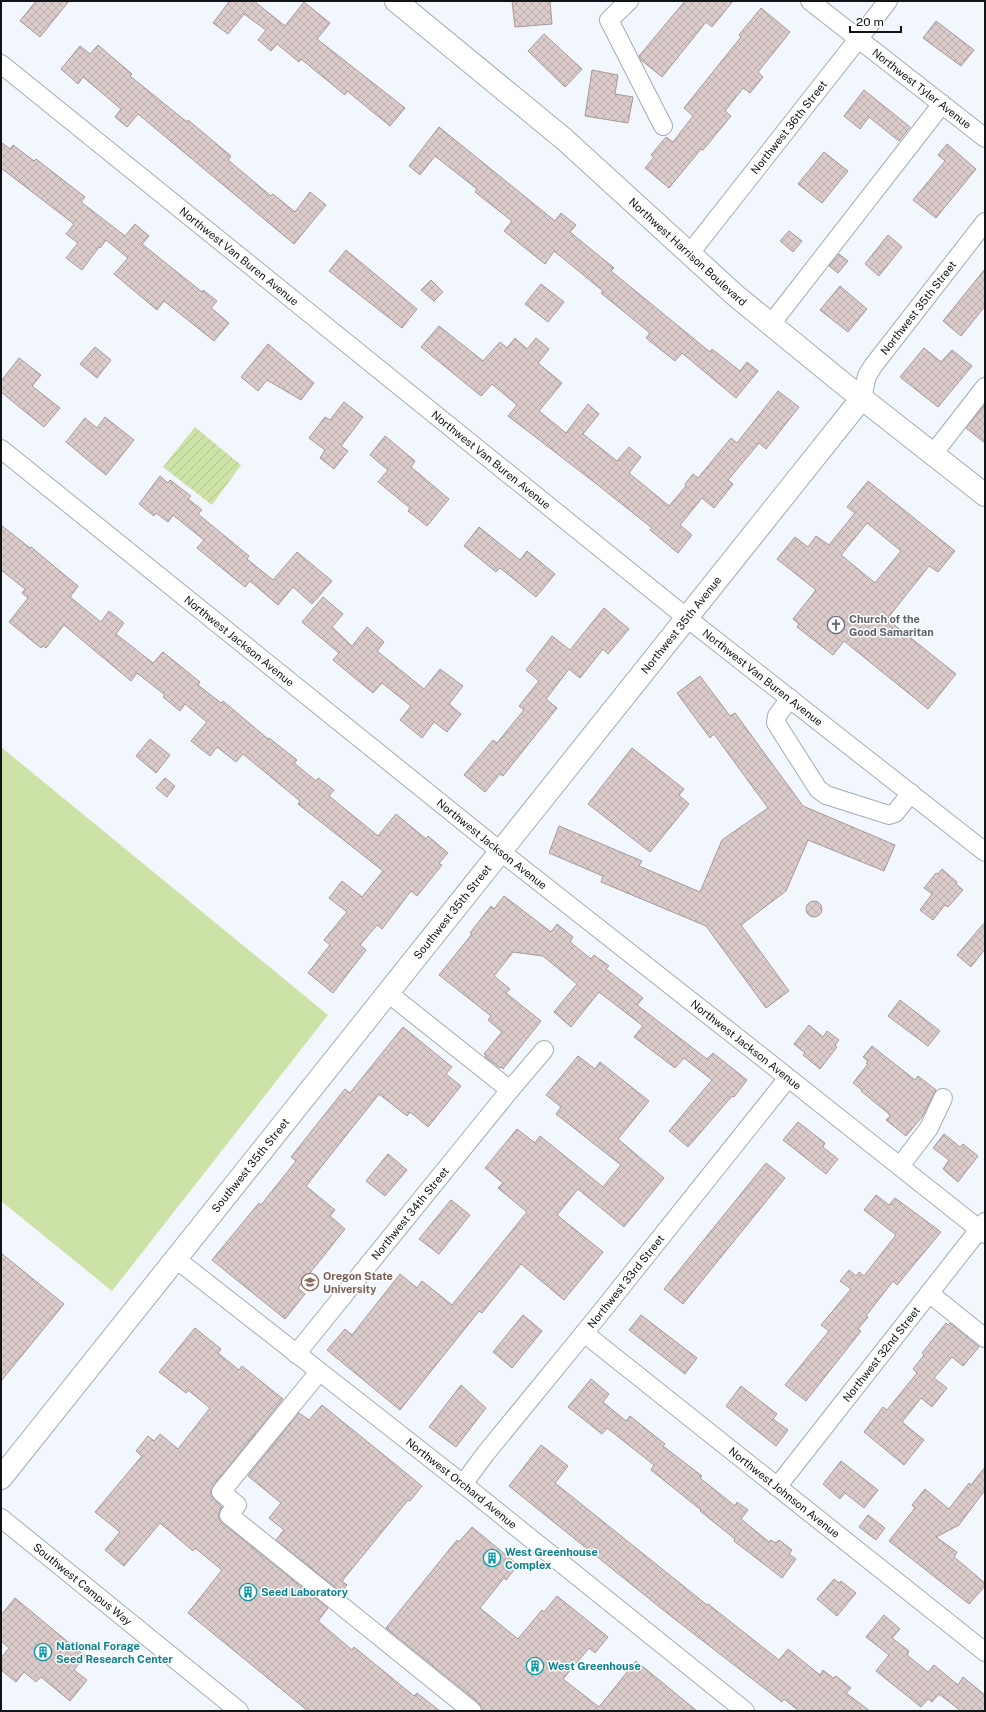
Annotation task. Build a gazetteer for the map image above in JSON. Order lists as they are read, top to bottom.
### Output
{
  "streets": {
    "main road": ["Northwest Harrison Boulevard", "Northwest 35th Avenue", "Southwest 35th Street"],
    "street": [
      "Northwest Tyler Avenue",
      "Northwest 36th Street",
      "Northwest Van Buren Avenue",
      "Northwest 35th Street",
      "Northwest Jackson Avenue",
      "Northwest 34th Street",
      "Northwest 33rd Street",
      "Northwest 32nd Street",
      "Northwest Orchard Avenue",
      "Northwest Johnson Avenue",
      "Southwest Campus Way"
    ]
  },
  "crossings": [
    ["Northwest Tyler Avenue", "Northwest 36th Street"],
    ["Northwest 36th Street", "Northwest Harrison Boulevard"],
    ["Northwest Harrison Boulevard", "Northwest 35th Street"],
    ["Northwest Harrison Boulevard", "Northwest 35th Avenue"],
    ["Northwest Van Buren Avenue", "Northwest 35th Avenue"],
    ["Northwest 35th Street", "Northwest 35th Avenue"],
    ["Northwest 35th Avenue", "Northwest Jackson Avenue"],
    ["Northwest 35th Avenue", "Southwest 35th Street"],
    ["Northwest Jackson Avenue", "Southwest 35th Street"],
    ["Northwest Jackson Avenue", "Northwest 33rd Street"],
    ["Northwest Jackson Avenue", "Northwest 32nd Street"],
    ["Southwest 35th Street", "Northwest Orchard Avenue"],
    ["Northwest 34th Street", "Northwest Orchard Avenue"],
    ["Northwest 33rd Street", "Northwest Orchard Avenue"],
    ["Northwest 33rd Street", "Northwest Johnson Avenue"],
    ["Northwest 32nd Street", "Northwest Johnson Avenue"]
  ],
  "places": {
    "church": ["Church of the Good Samaritan"],
    "school or university": ["Oregon State University"],
    "building": [
      "West Greenhouse Complex",
      "Seed Laboratory",
      "National Forage Seed Research Center",
      "West Greenhouse"
    ]
  },
  "scale_bar": "20 m"
}
